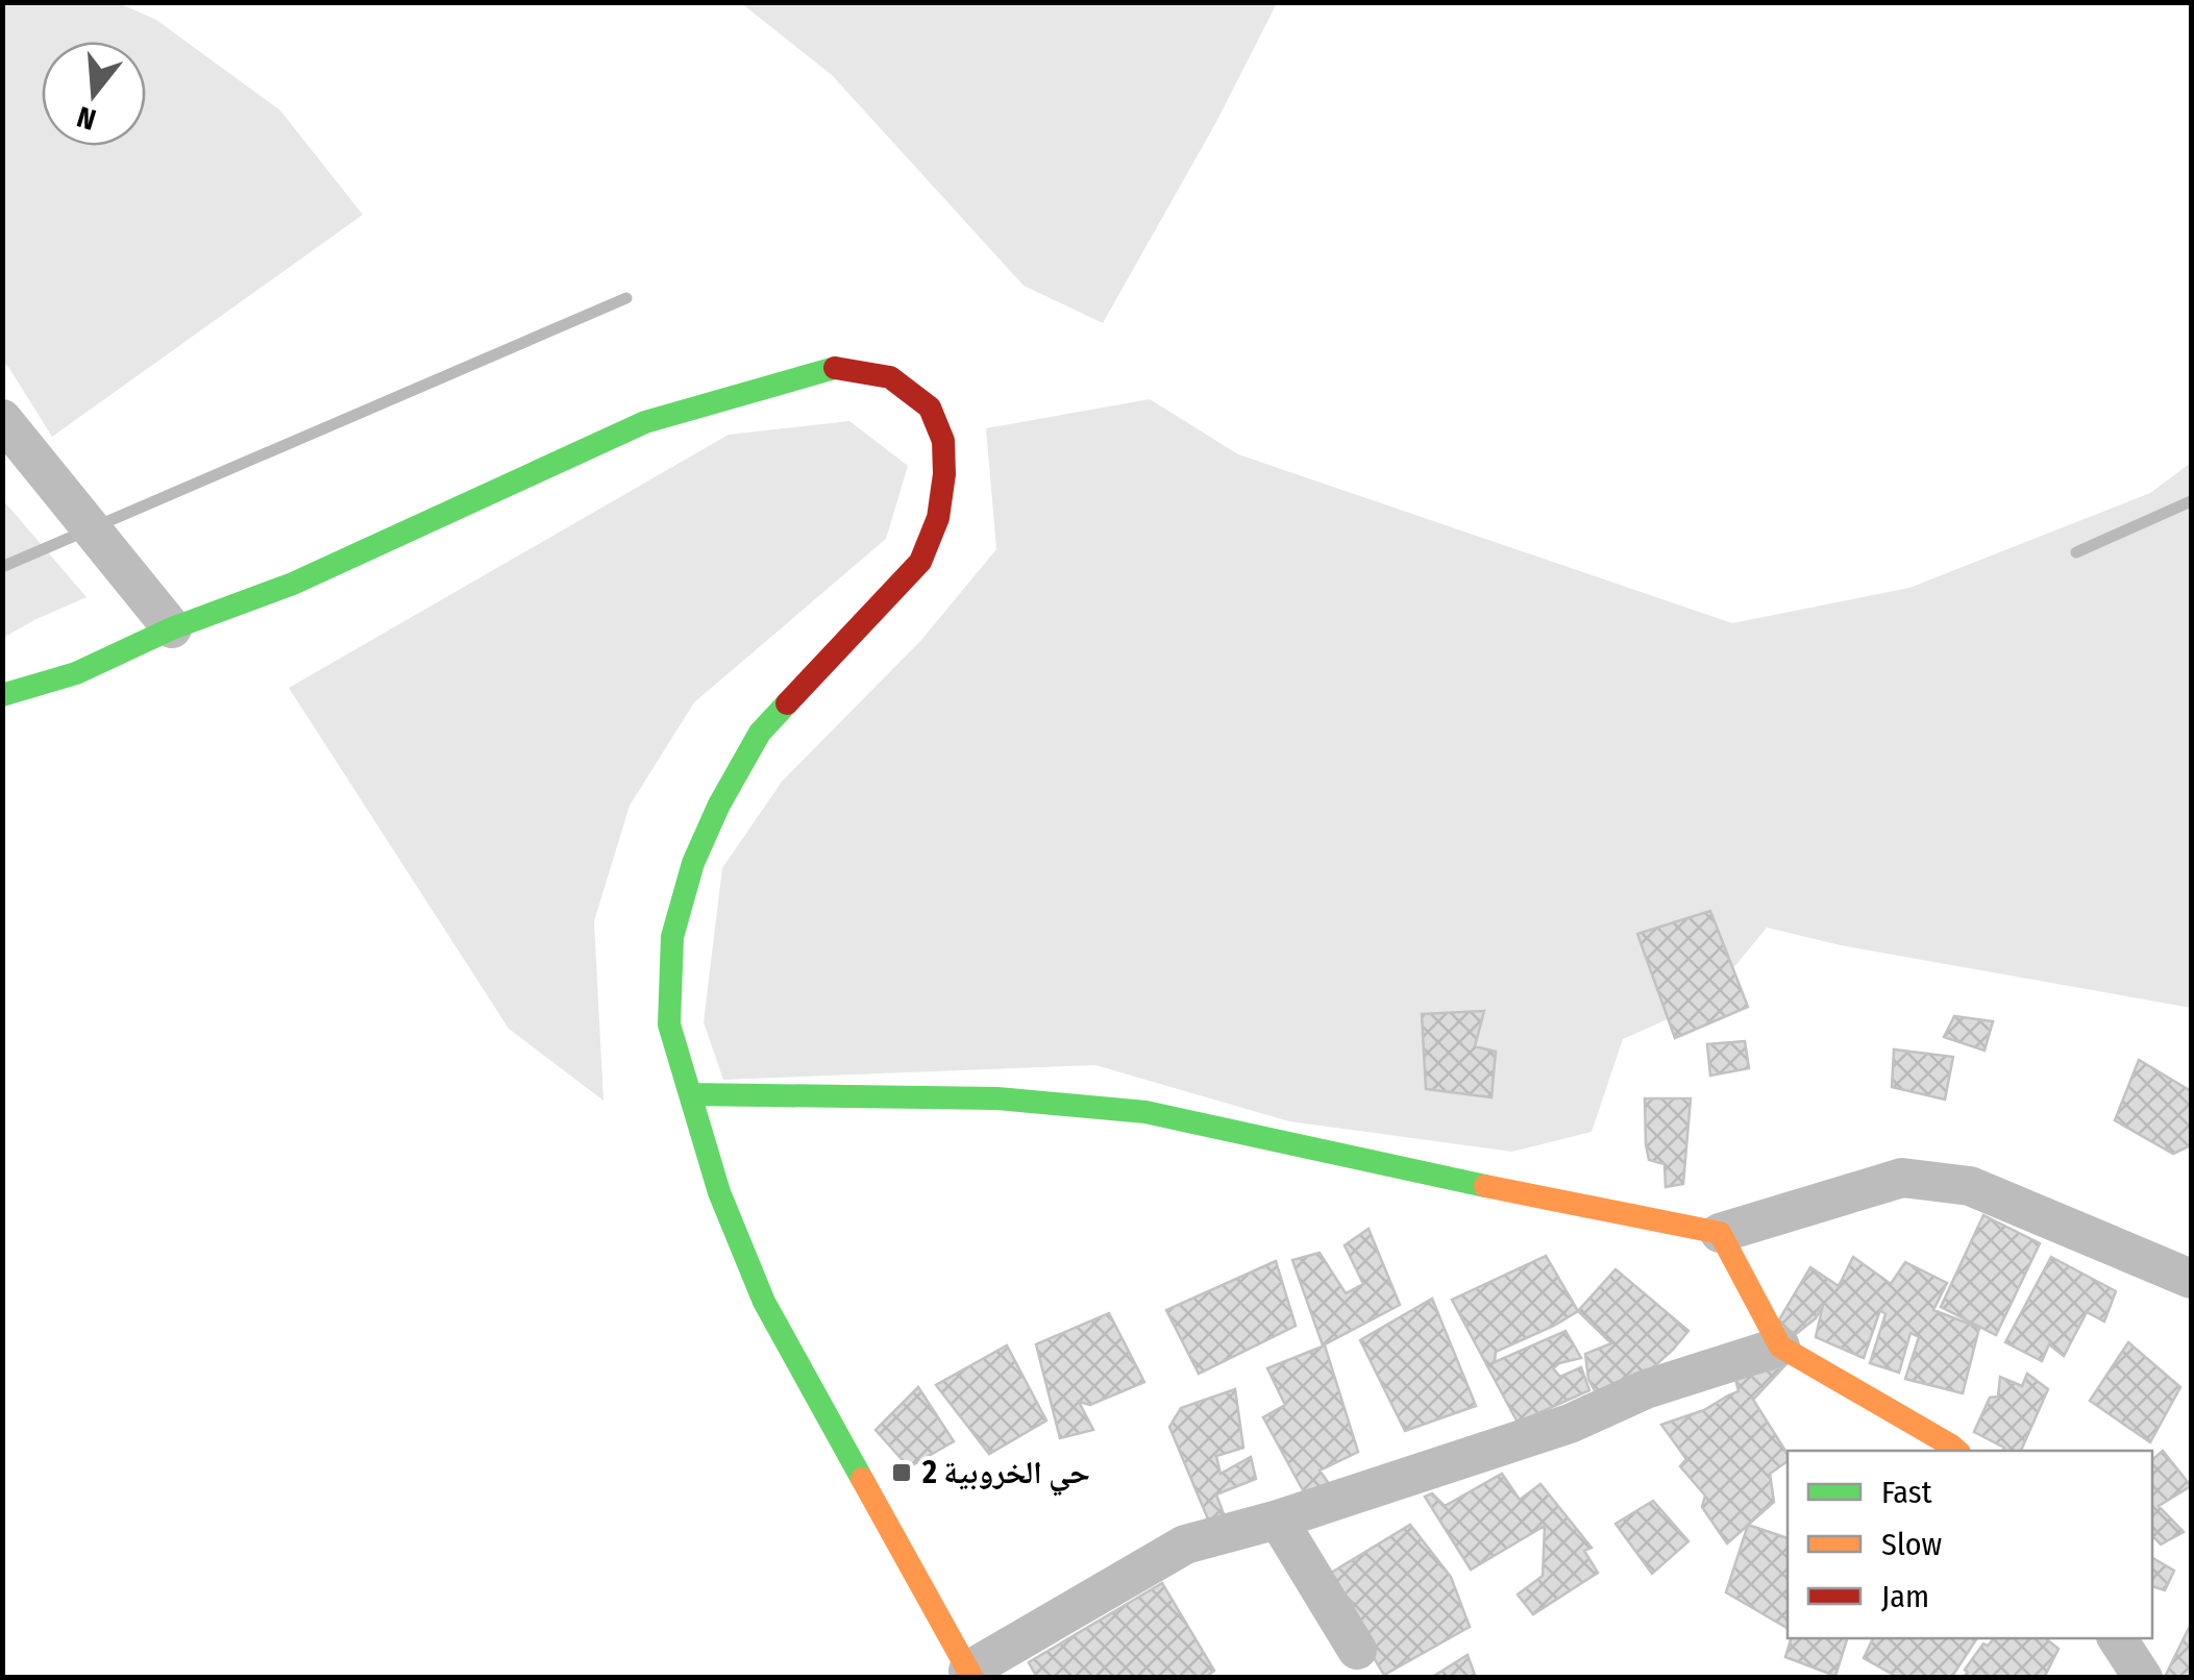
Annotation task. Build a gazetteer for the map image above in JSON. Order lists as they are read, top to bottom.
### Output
{
  "places": {
    "transit": ["حي الخروبية 2"]
  },
  "legend": ["Fast", "Slow", "Jam"],
  "north": "bottom"
}
